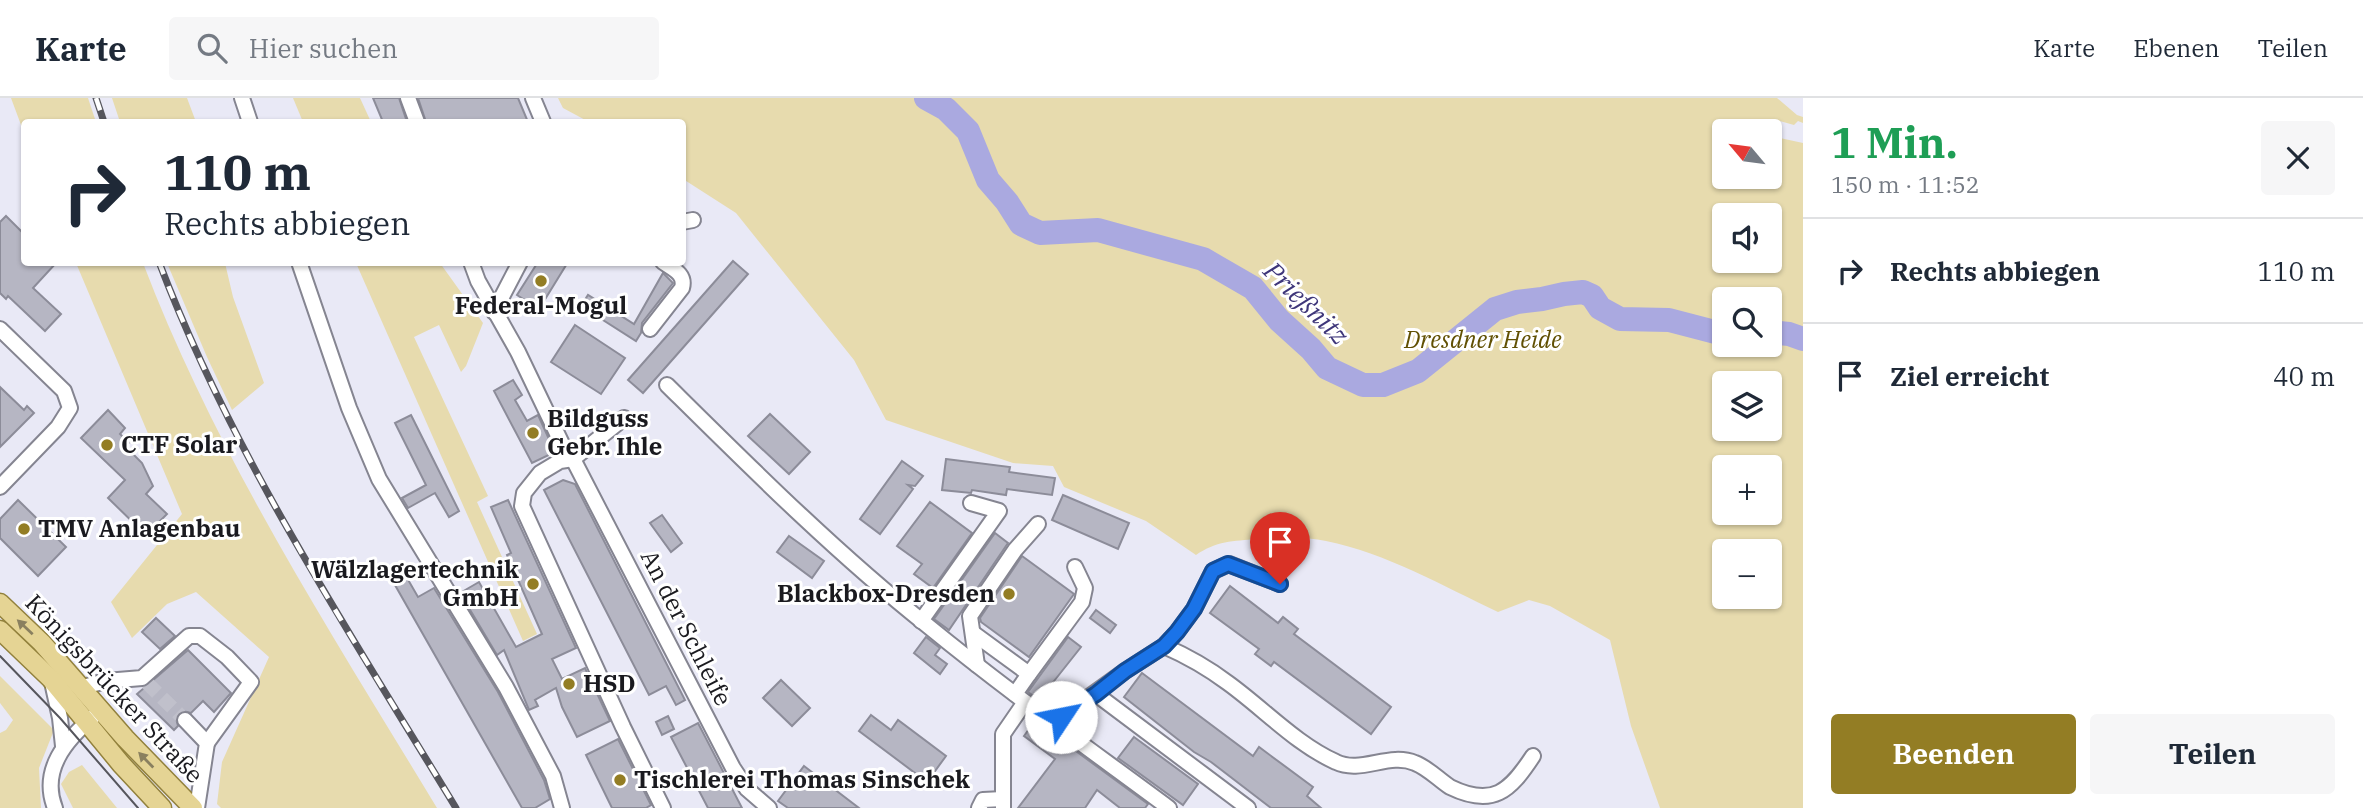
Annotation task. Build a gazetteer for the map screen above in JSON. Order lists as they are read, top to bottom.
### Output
{
  "streets": {
    "main road": ["Königsbrücker Straße"],
    "street": ["An der Schleife"]
  },
  "water": ["Prießnitz"],
  "parks": ["Dresdner Heide"],
  "places": [
    "Federal-Mogul",
    "Bildguss Gebr. Ihle",
    "CTF Solar",
    "TMV Anlagenbau",
    "Wälzlagertechnik GmbH",
    "Blackbox-Dresden",
    "HSD",
    "Tischlerei Thomas Sinschek"
  ],
  "north": "top left",
  "page": {
    "header": "Karte",
    "search": "Hier suchen",
    "nav": ["Karte", "Ebenen", "Teilen"],
    "heading": ["1 Min.", "150 m · 11:52"],
    "map_buttons": ["+", "−"],
    "turn": ["110 m", "Rechts abbiegen"],
    "list": [
      {
        "name": "Rechts abbiegen",
        "value": "110 m"
      },
      {
        "name": "Ziel erreicht",
        "value": "40 m"
      }
    ],
    "buttons": ["Beenden", "Teilen"]
  }
}
